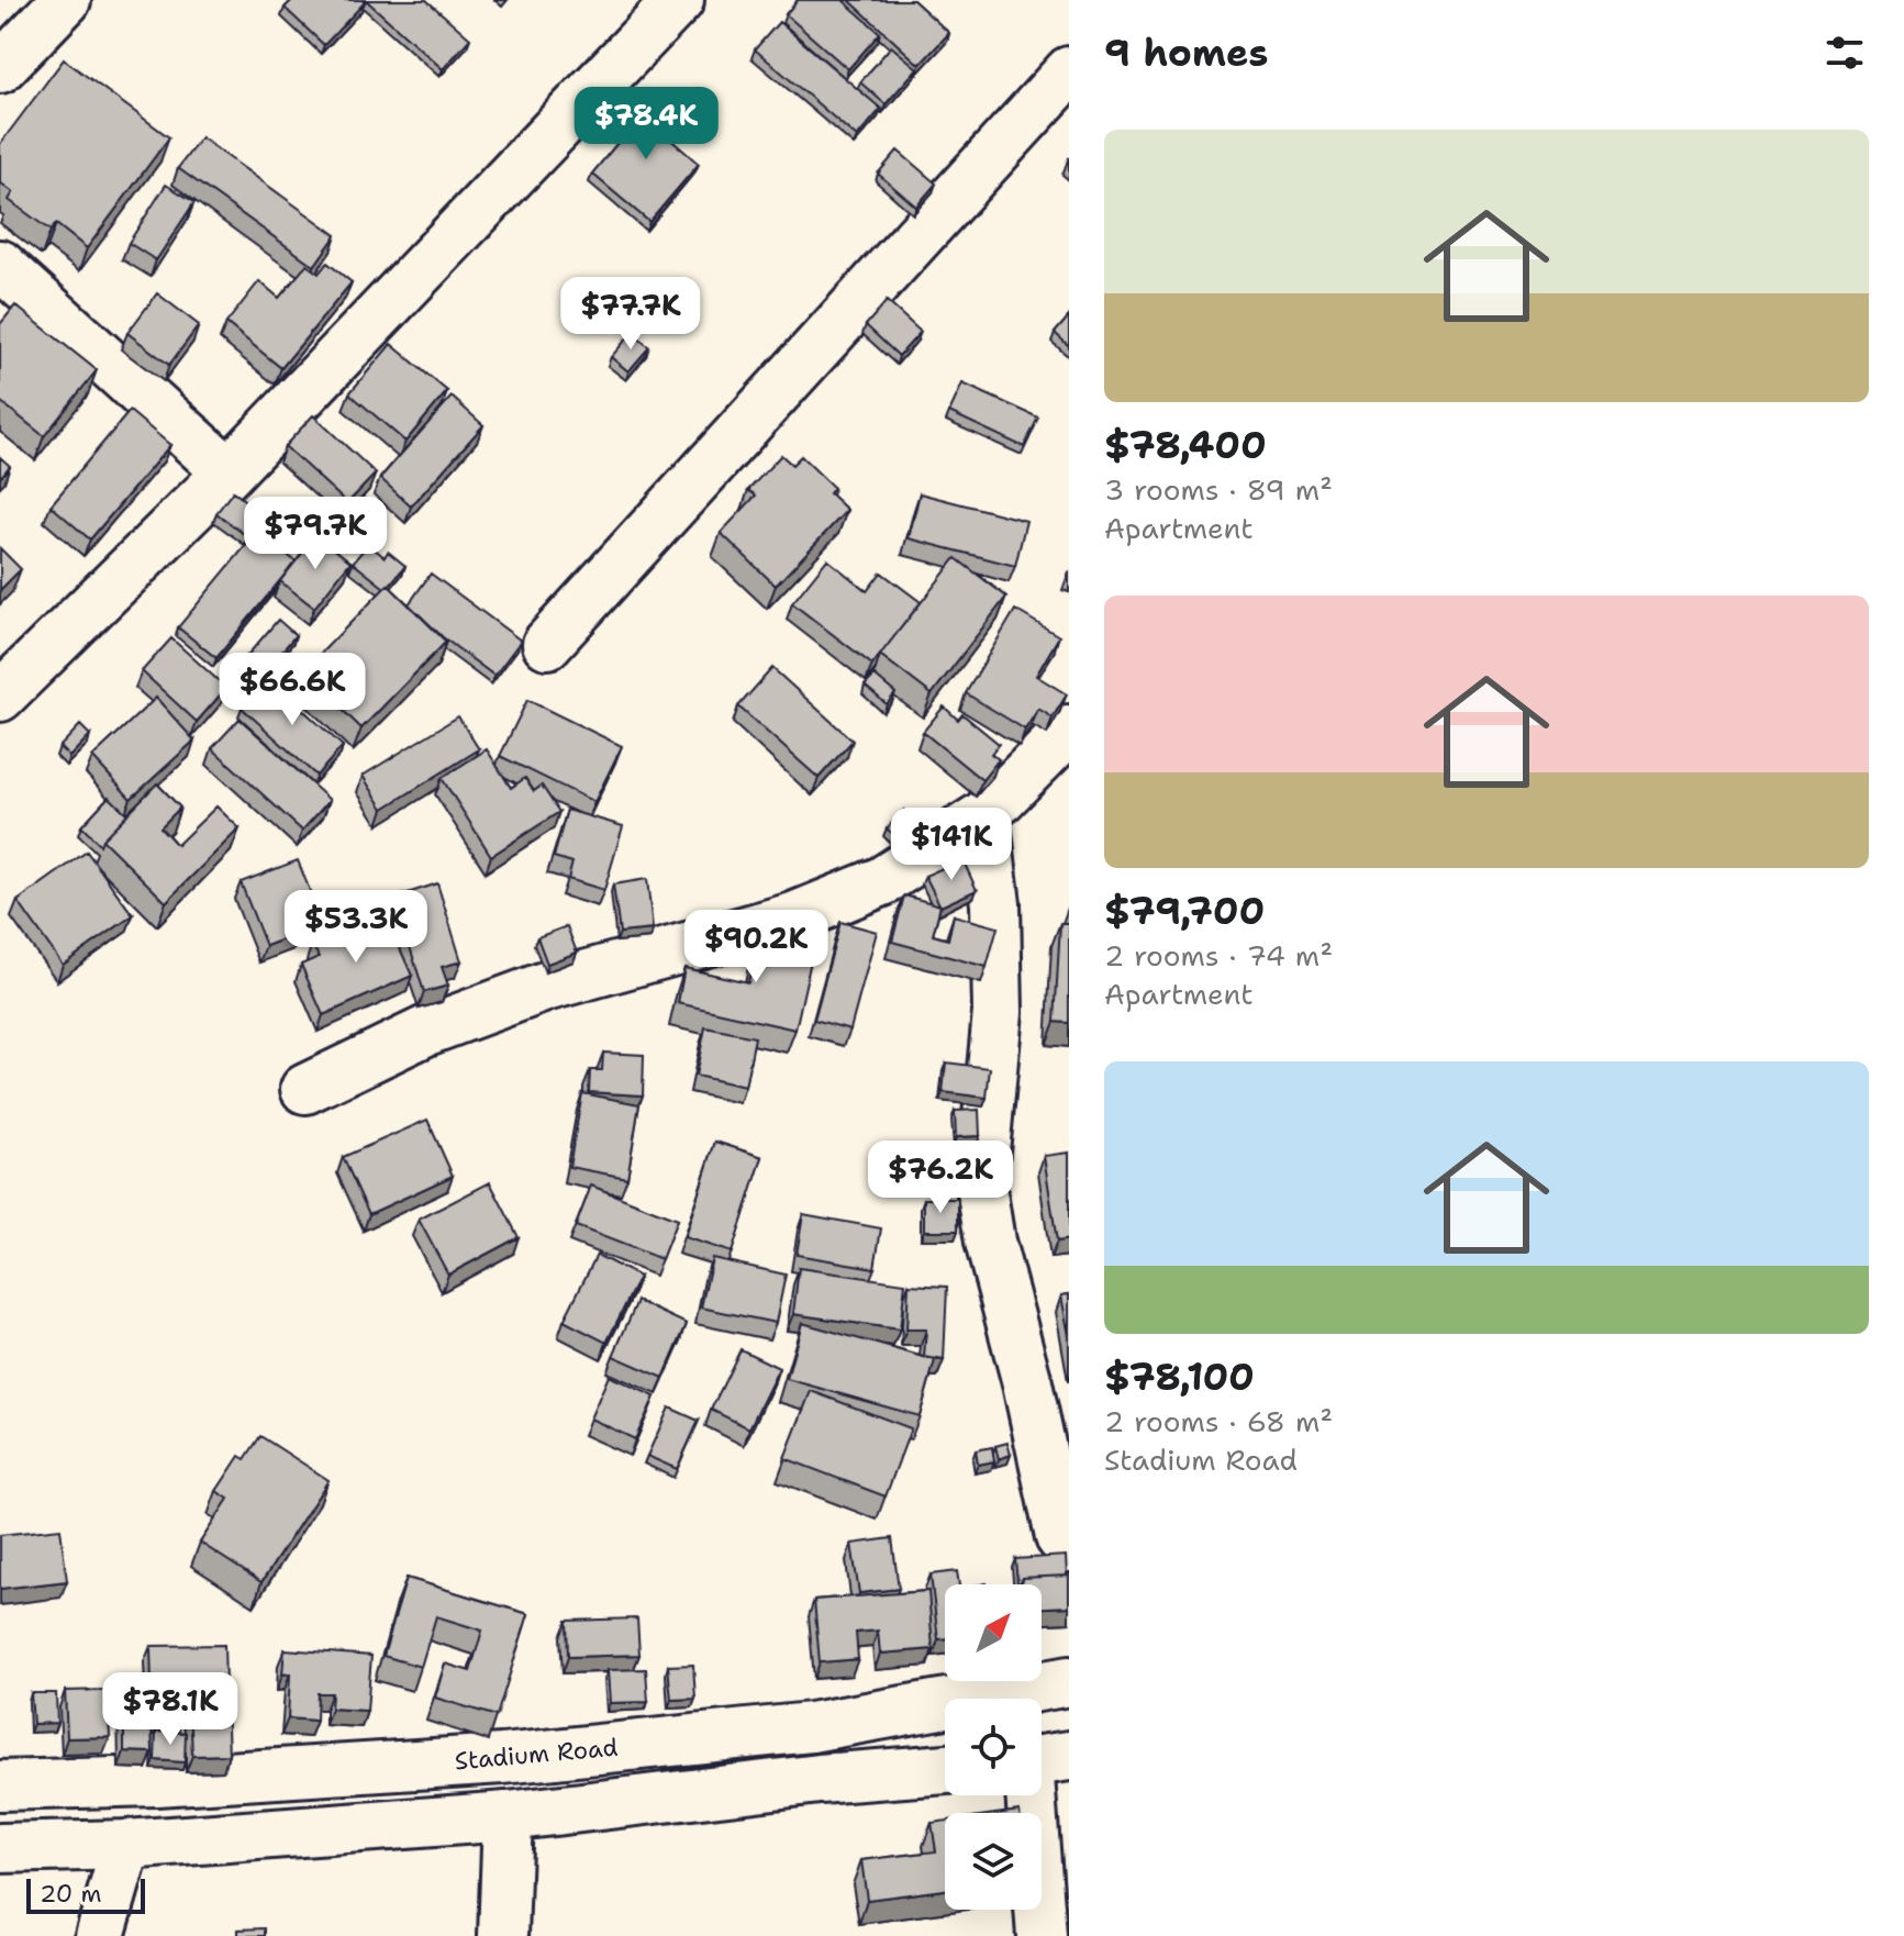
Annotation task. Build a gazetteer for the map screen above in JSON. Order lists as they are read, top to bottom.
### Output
{
  "streets": {
    "street": ["Stadium Road"]
  },
  "scale_bar": "20 m",
  "north": "top right",
  "page": {
    "heading": "9 homes",
    "price": [
      "$78.4K",
      "$77.7K",
      "$79.7K",
      "$66.6K",
      "$141K",
      "$53.3K",
      "$90.2K",
      "$76.2K",
      "$78.1K"
    ],
    "list": [
      {
        "name": "$78,400",
        "note": "3 rooms · 89 m² · Apartment"
      },
      {
        "name": "$79,700",
        "note": "2 rooms · 74 m² · Apartment"
      },
      {
        "name": "$78,100",
        "note": "2 rooms · 68 m² · Stadium Road"
      }
    ],
    "scale": "20 m"
  }
}
